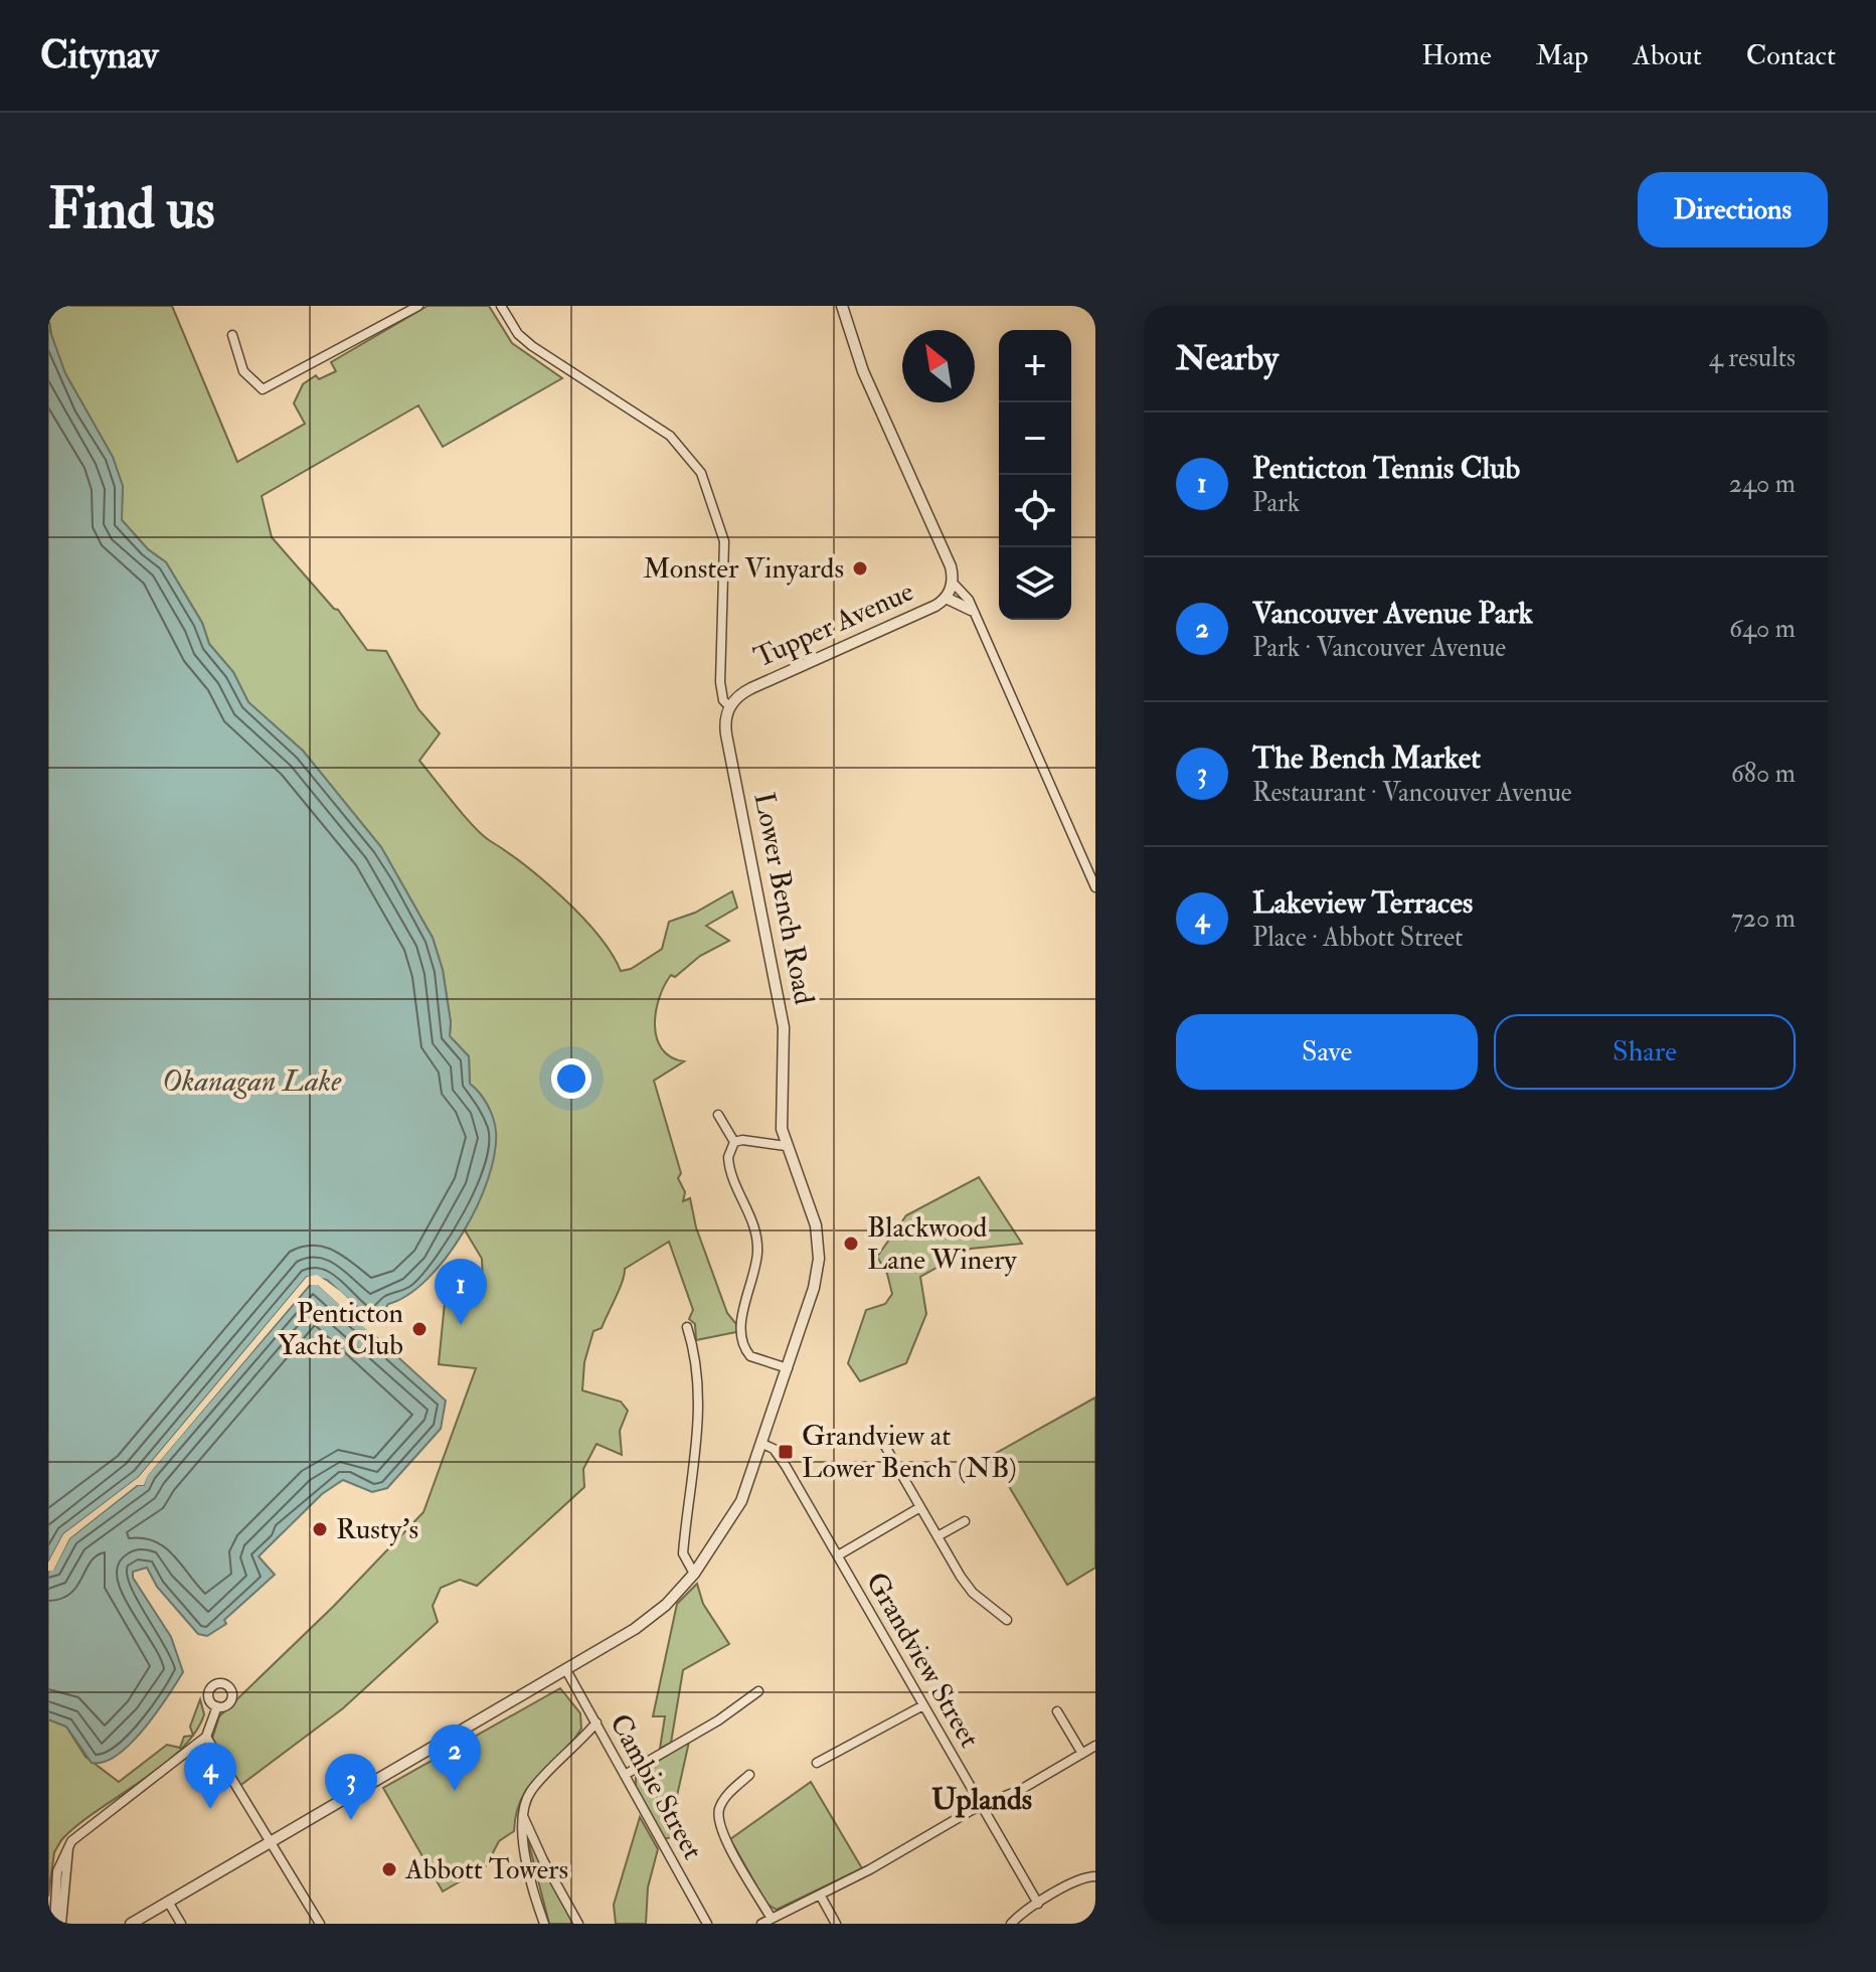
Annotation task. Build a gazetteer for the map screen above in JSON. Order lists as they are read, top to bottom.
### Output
{
  "streets": {
    "street": [
      "Tupper Avenue",
      "Lower Bench Road",
      "Grandview Street",
      "Cambie Street"
    ]
  },
  "crossings": [
    ["Tupper Avenue", "Lower Bench Road"],
    ["Lower Bench Road", "Grandview Street"],
    ["Lower Bench Road", "Cambie Street"]
  ],
  "districts": ["Uplands"],
  "water": ["Okanagan Lake"],
  "places": {
    "other": [
      "Monster Vinyards",
      "Blackwood Lane Winery",
      "Penticton Yacht Club",
      "Rusty's",
      "Abbott Towers"
    ],
    "transit": ["Grandview at Lower Bench (NB)"]
  },
  "north": "top left",
  "page": {
    "header": "Citynav",
    "nav": [
      "Home",
      "Map",
      "About",
      "Contact"
    ],
    "buttons": [
      "Directions",
      ["Save", "Share"]
    ],
    "title": "Find us",
    "heading": ["Nearby", "4 results"],
    "map_buttons": ["+", "−"],
    "list": [
      {
        "mark": "1",
        "name": "Penticton Tennis Club",
        "note": "Park",
        "value": "240 m"
      },
      {
        "mark": "2",
        "name": "Vancouver Avenue Park",
        "note": "Park · Vancouver Avenue",
        "value": "640 m"
      },
      {
        "mark": "3",
        "name": "The Bench Market",
        "note": "Restaurant · Vancouver Avenue",
        "value": "680 m"
      },
      {
        "mark": "4",
        "name": "Lakeview Terraces",
        "note": "Place · Abbott Street",
        "value": "720 m"
      }
    ],
    "pins": [
      "1",
      "2",
      "4",
      "3"
    ]
  }
}
